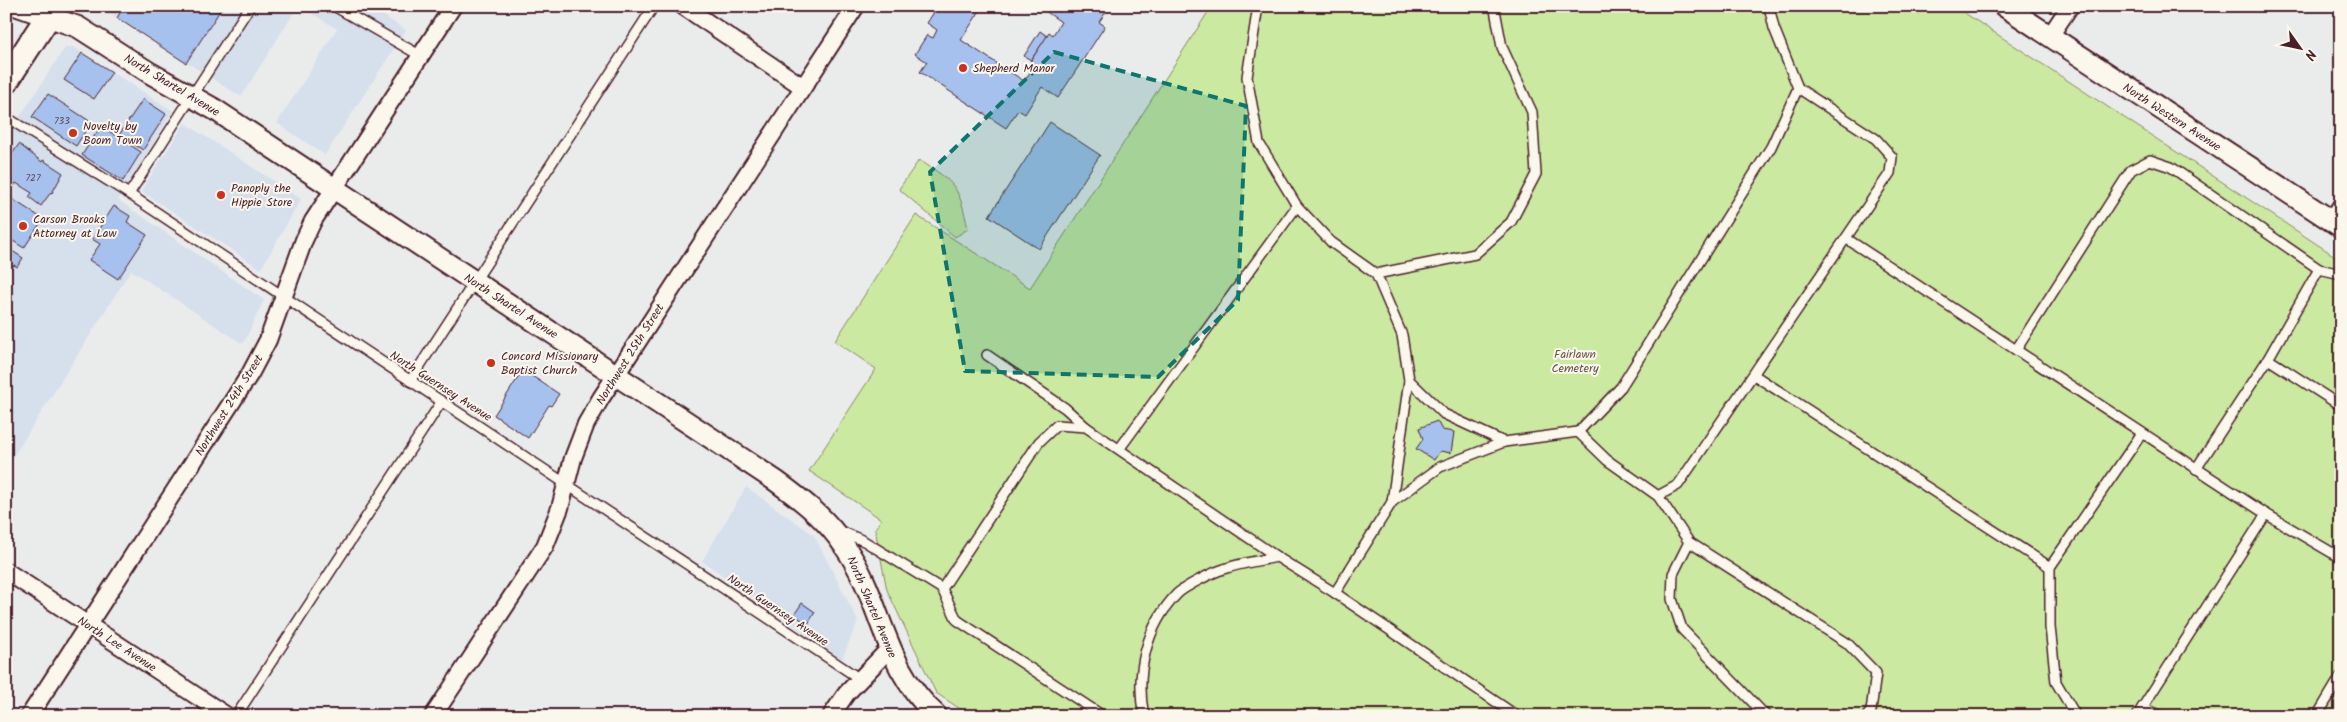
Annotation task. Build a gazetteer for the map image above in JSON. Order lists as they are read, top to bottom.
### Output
{
  "streets": {
    "street": [
      "North Shartel Avenue",
      "North Western Avenue",
      "Northwest 25th Street",
      "Northwest 24th Street",
      "North Lee Avenue"
    ],
    "lane": ["North Guernsey Avenue"]
  },
  "crossings": [
    ["North Shartel Avenue", "Northwest 25th Street"],
    ["North Shartel Avenue", "Northwest 24th Street"],
    ["Northwest 25th Street", "North Guernsey Avenue"],
    ["North Guernsey Avenue", "Northwest 24th Street"],
    ["Northwest 24th Street", "North Lee Avenue"]
  ],
  "parks": ["Fairlawn Cemetery"],
  "places": [
    "Shepherd Manor",
    "Novelty by Boom Town",
    "Panoply the Hippie Store",
    "Carson Brooks Attorney at Law",
    "Concord Missionary Baptist Church"
  ],
  "house_numbers": ["733", "727"],
  "north": "bottom right"
}
